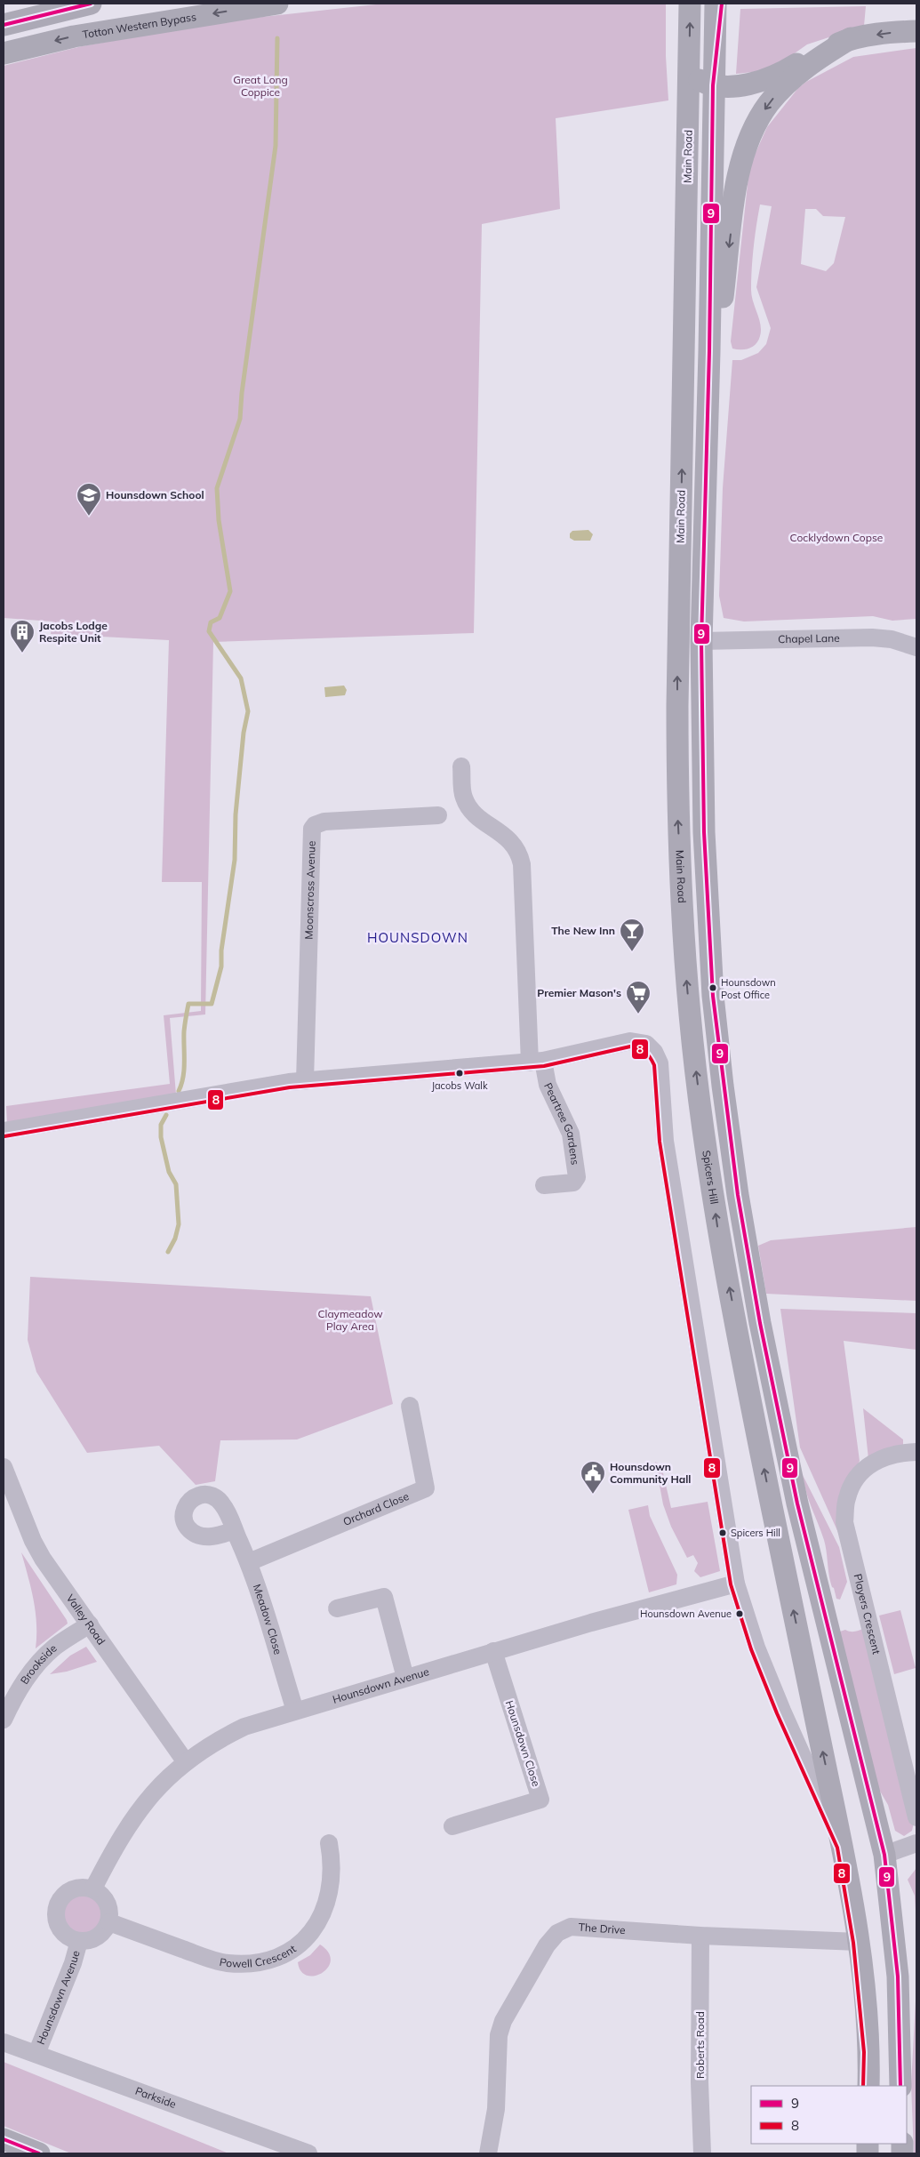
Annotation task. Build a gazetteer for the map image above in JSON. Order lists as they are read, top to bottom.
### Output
{
  "streets": {
    "main road": ["Totton Western Bypass", "Main Road", "Spicers Hill"],
    "street": [
      "Chapel Lane",
      "Moonscross Avenue",
      "Peartree Gardens",
      "Orchard Close",
      "Players Crescent",
      "Valley Road",
      "Meadow Close",
      "Brookside",
      "Hounsdown Avenue",
      "Hounsdown Close",
      "The Drive",
      "Powell Crescent",
      "Roberts Road",
      "Parkside"
    ]
  },
  "crossings": [
    ["Main Road", "Spicers Hill"],
    ["Peartree Gardens", "Spicers Hill"],
    ["Spicers Hill", "Hounsdown Avenue"],
    ["Spicers Hill", "The Drive"],
    ["Orchard Close", "Meadow Close"],
    ["Valley Road", "Brookside"],
    ["Valley Road", "Hounsdown Avenue"],
    ["Meadow Close", "Hounsdown Avenue"],
    ["Hounsdown Avenue", "Hounsdown Close"],
    ["Hounsdown Avenue", "Powell Crescent"],
    ["Hounsdown Avenue", "Parkside"],
    ["The Drive", "Roberts Road"]
  ],
  "districts": ["HOUNSDOWN"],
  "parks": ["Great Long Coppice", "Cocklydown Copse", "Claymeadow Play Area"],
  "places": {
    "school or university": ["Hounsdown School"],
    "building": ["Jacobs Lodge Respite Unit"],
    "bar": ["The New Inn"],
    "other": [
      "Hounsdown Post Office",
      "Jacobs Walk",
      "Spicers Hill",
      "Hounsdown Avenue"
    ],
    "supermarket": ["Premier Mason's"],
    "public building": ["Hounsdown Community Hall"]
  },
  "lines": ["transit line 9", "transit line 8"],
  "legend": ["9", "8"]
}
